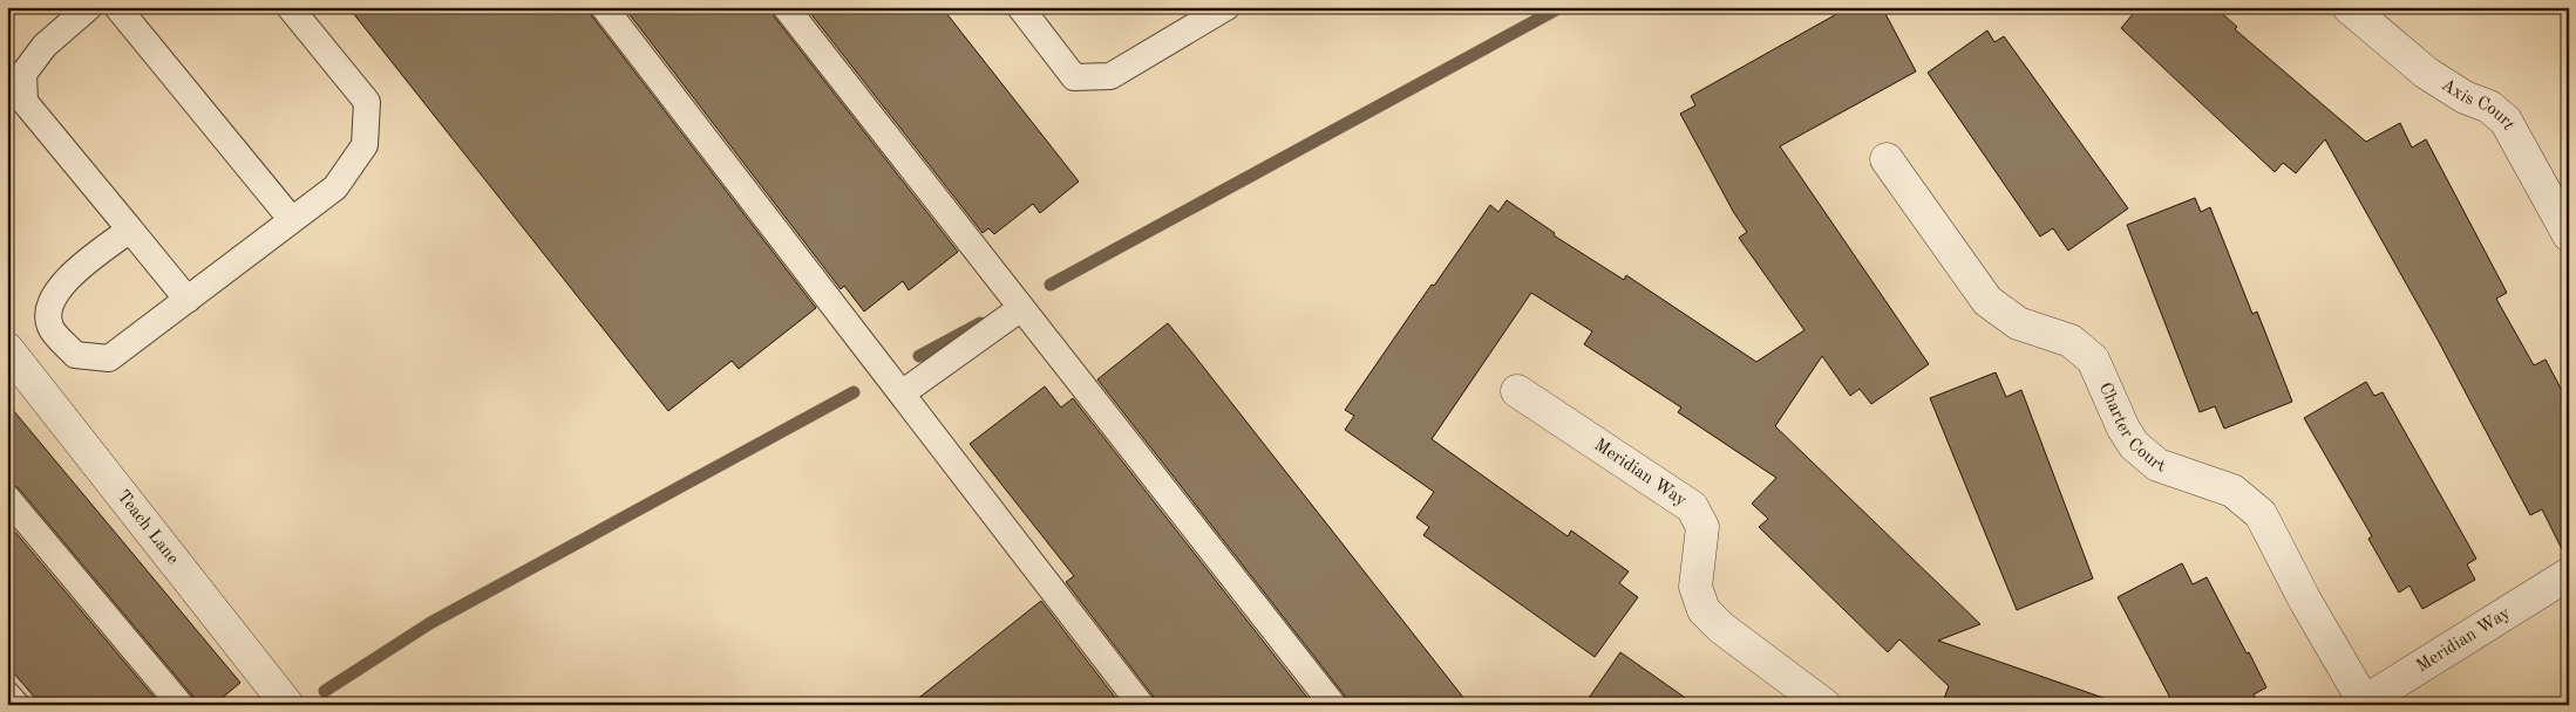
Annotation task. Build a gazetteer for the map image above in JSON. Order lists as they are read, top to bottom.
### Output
{
  "streets": {
    "street": [
      "Axis Court",
      "Charter Court",
      "Meridian Way",
      "Teach Lane"
    ]
  },
  "crossings": [
    ["Charter Court", "Meridian Way"]
  ]
}
